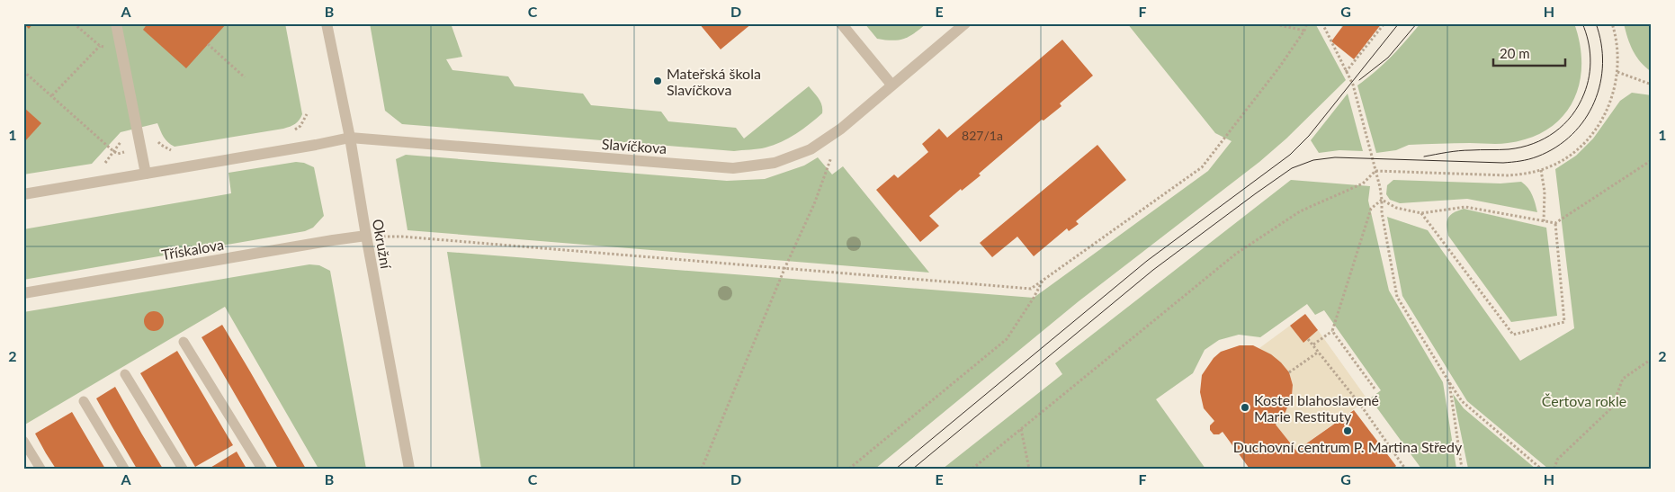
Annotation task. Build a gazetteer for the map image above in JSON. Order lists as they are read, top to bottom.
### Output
{
  "streets": {
    "street": ["Slavíčkova", "Okružní", "Třískalova"]
  },
  "crossings": [
    ["Slavíčkova", "Okružní"],
    ["Okružní", "Třískalova"]
  ],
  "parks": ["Čertova rokle"],
  "places": ["Mateřská škola Slavíčkova", "Kostel blahoslavené Marie Restituty", "Duchovní centrum P. Martina Středy"],
  "house_numbers": ["827/1a"],
  "scale_bar": "20 m",
  "grid": {
    "columns": [
      "A",
      "B",
      "C",
      "D",
      "E",
      "F",
      "G",
      "H"
    ],
    "rows": ["1", "2"]
  }
}
